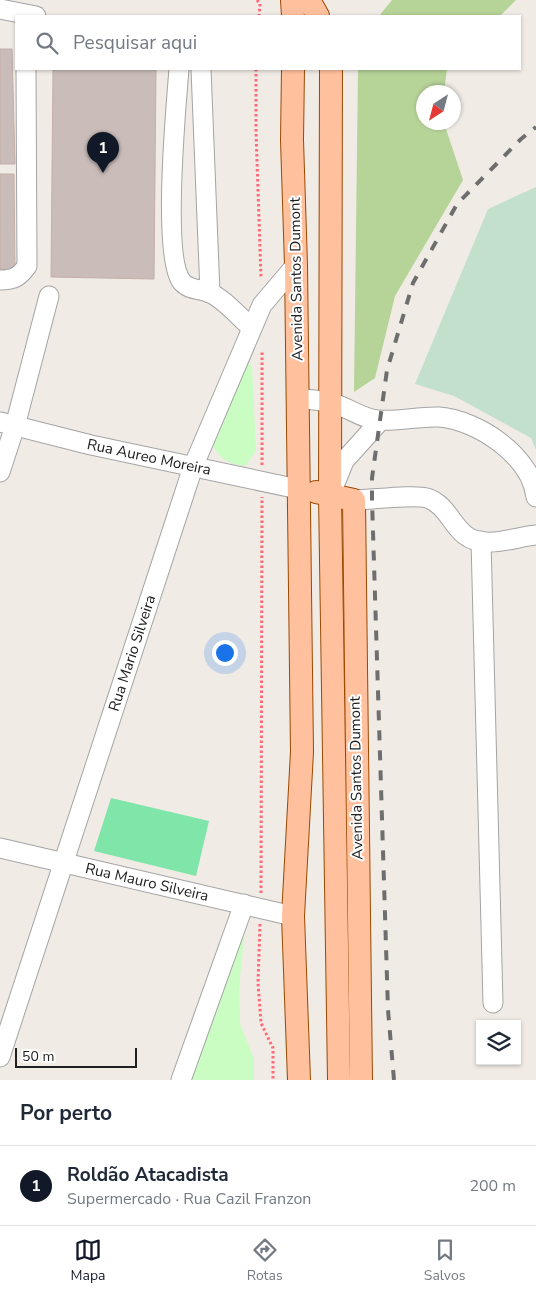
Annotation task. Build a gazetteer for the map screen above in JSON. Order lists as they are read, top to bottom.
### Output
{
  "streets": {
    "main road": ["Avenida Santos Dumont"],
    "street": ["Rua Aureo Moreira", "Rua Mario Silveira", "Rua Mauro Silveira"]
  },
  "crossings": [
    ["Avenida Santos Dumont", "Rua Aureo Moreira"],
    ["Avenida Santos Dumont", "Rua Mario Silveira"],
    ["Avenida Santos Dumont", "Rua Mauro Silveira"],
    ["Rua Aureo Moreira", "Rua Mario Silveira"],
    ["Rua Mario Silveira", "Rua Mauro Silveira"]
  ],
  "scale_bar": "50 m",
  "north": "bottom left",
  "page": {
    "search": "Pesquisar aqui",
    "pins": "1",
    "scale": "50 m",
    "heading": "Por perto",
    "list": [
      {
        "mark": "1",
        "name": "Roldão Atacadista",
        "note": "Supermercado · Rua Cazil Franzon",
        "value": "200 m"
      }
    ],
    "nav": ["Mapa", "Rotas", "Salvos"]
  }
}
